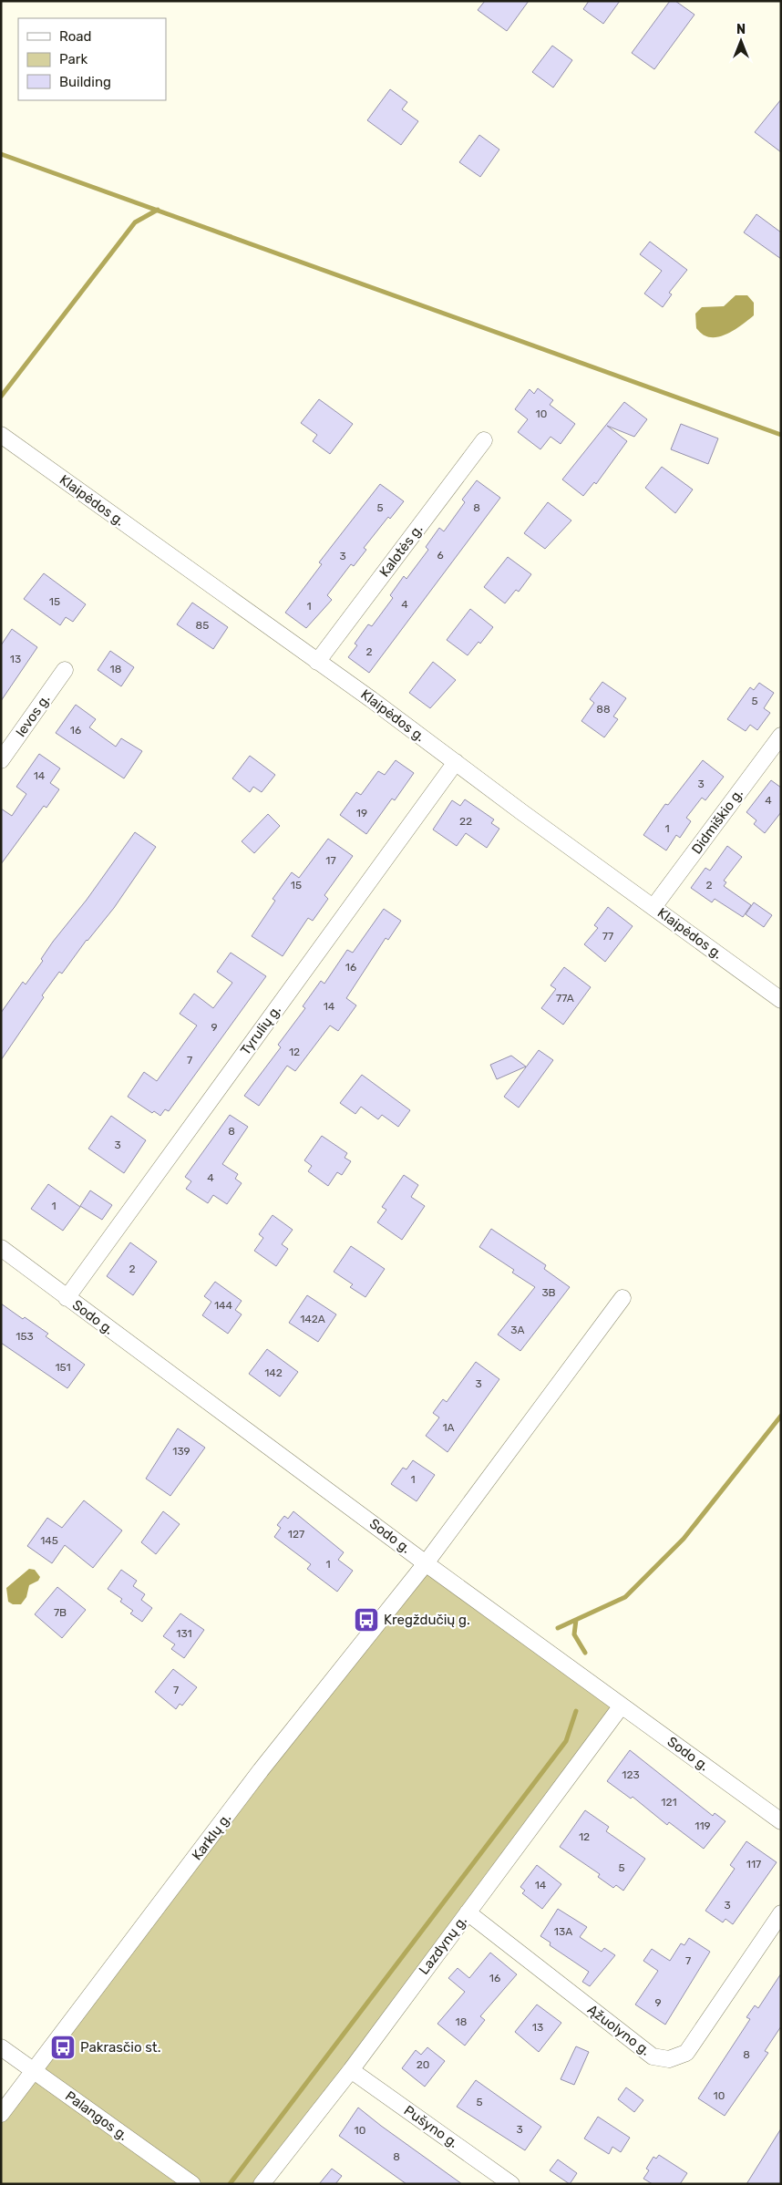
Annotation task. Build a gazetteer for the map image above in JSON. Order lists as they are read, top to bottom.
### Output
{
  "streets": {
    "street": [
      "Klaipėdos g.",
      "Kalotės g.",
      "Ievos g.",
      "Didmiškio g.",
      "Tyrulių g.",
      "Sodo g.",
      "Karklų g.",
      "Lazdynų g.",
      "Ąžuolyno g.",
      "Palangos g.",
      "Pušyno g."
    ]
  },
  "crossings": [
    ["Klaipėdos g.", "Kalotės g."],
    ["Klaipėdos g.", "Didmiškio g."],
    ["Klaipėdos g.", "Tyrulių g."],
    ["Tyrulių g.", "Sodo g."],
    ["Sodo g.", "Karklų g."],
    ["Sodo g.", "Lazdynų g."],
    ["Karklų g.", "Palangos g."],
    ["Lazdynų g.", "Ąžuolyno g."],
    ["Lazdynų g.", "Pušyno g."]
  ],
  "places": {
    "bus stop": ["Kregždučių g.", "Pakrasčio st."]
  },
  "house_numbers": [
    "10",
    "5",
    "8",
    "6",
    "3",
    "15",
    "4",
    "1",
    "85",
    "2",
    "13",
    "18",
    "5",
    "88",
    "16",
    "14",
    "3",
    "4",
    "19",
    "22",
    "1",
    "17",
    "15",
    "2",
    "77",
    "16",
    "77A",
    "14",
    "9",
    "12",
    "7",
    "8",
    "3",
    "4",
    "1",
    "2",
    "3B",
    "144",
    "142A",
    "3A",
    "153",
    "151",
    "142",
    "3",
    "1A",
    "139",
    "1",
    "127",
    "145",
    "1",
    "7B",
    "131",
    "7",
    "123",
    "121",
    "119",
    "12",
    "117",
    "5",
    "14",
    "3",
    "13A",
    "7",
    "16",
    "9",
    "18",
    "13",
    "8",
    "20",
    "10",
    "5",
    "3",
    "10",
    "8"
  ],
  "legend": ["Road", "Park", "Building"],
  "north": "top"
}
